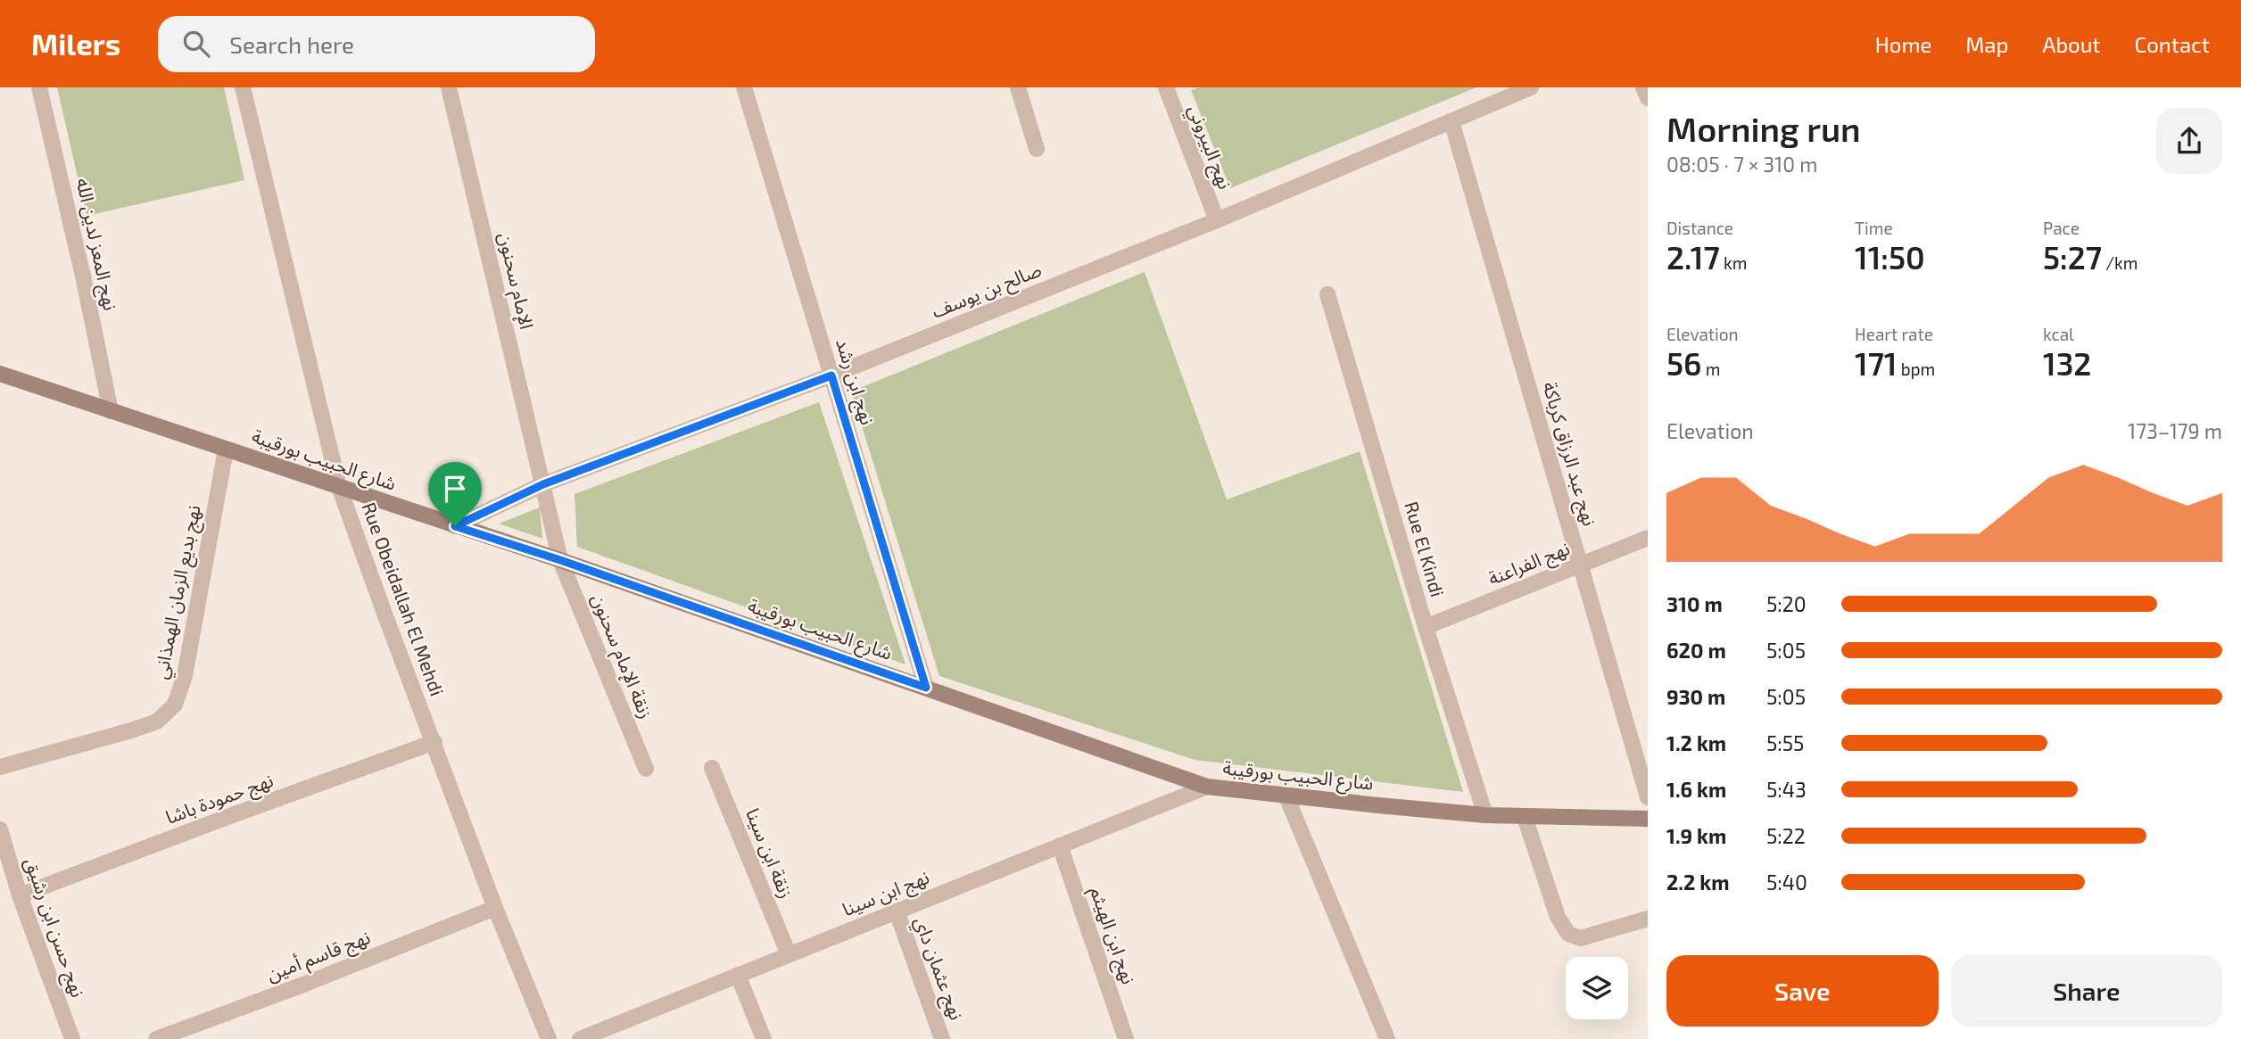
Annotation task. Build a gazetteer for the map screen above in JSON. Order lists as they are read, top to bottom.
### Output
{
  "streets": {
    "street": [
      "نهج البيروني",
      "نهج المعز لدين الله",
      "الإمام سحنون",
      "صالح بن يوسف",
      "نهج ابن رشد",
      "نهج عبد الرزاق كرباكة",
      "شارع الحبيب بورقيبة",
      "Rue El Kindi",
      "نهج الفراعنة",
      "نهج بديع الزمان الهمذاني",
      "Rue Obeidallah El Mehdi",
      "زنقة الإمام سحنون",
      "نهج حمودة باشا",
      "زنقة ابن سينا",
      "نهج ابن سينا",
      "نهج حسن ابن رشيق",
      "نهج ابن الهيثم",
      "نهج قاسم أمين",
      "نهج عثمان داي"
    ]
  },
  "crossings": [
    ["نهج البيروني", "صالح بن يوسف"],
    ["نهج المعز لدين الله", "شارع الحبيب بورقيبة"],
    ["الإمام سحنون", "صالح بن يوسف"],
    ["الإمام سحنون", "شارع الحبيب بورقيبة"],
    ["الإمام سحنون", "زنقة الإمام سحنون"],
    ["صالح بن يوسف", "نهج ابن رشد"],
    ["صالح بن يوسف", "نهج عبد الرزاق كرباكة"],
    ["صالح بن يوسف", "شارع الحبيب بورقيبة"],
    ["نهج ابن رشد", "شارع الحبيب بورقيبة"],
    ["نهج عبد الرزاق كرباكة", "نهج الفراعنة"],
    ["شارع الحبيب بورقيبة", "Rue El Kindi"],
    ["شارع الحبيب بورقيبة", "نهج بديع الزمان الهمذاني"],
    ["شارع الحبيب بورقيبة", "Rue Obeidallah El Mehdi"],
    ["شارع الحبيب بورقيبة", "زنقة الإمام سحنون"],
    ["شارع الحبيب بورقيبة", "نهج ابن سينا"],
    ["Rue El Kindi", "نهج الفراعنة"],
    ["Rue Obeidallah El Mehdi", "نهج حمودة باشا"],
    ["Rue Obeidallah El Mehdi", "نهج قاسم أمين"],
    ["نهج حمودة باشا", "نهج حسن ابن رشيق"],
    ["زنقة ابن سينا", "نهج ابن سينا"],
    ["نهج ابن سينا", "نهج ابن الهيثم"],
    ["نهج ابن سينا", "نهج عثمان داي"]
  ],
  "page": {
    "header": "Milers",
    "search": "Search here",
    "nav": [
      "Home",
      "Map",
      "About",
      "Contact"
    ],
    "heading": ["Morning run", "08:05 · 7 × 310 m"],
    "stats": [
      ["Distance", "2.17 km"],
      ["Time", "11:50"],
      ["Pace", "5:27 /km"],
      ["Elevation", "56 m"],
      ["Heart rate", "171 bpm"],
      ["kcal", "132"]
    ],
    "chart": ["Elevation", "173–179 m"],
    "list": [
      {
        "name": "310 m",
        "note": "5:20"
      },
      {
        "name": "620 m",
        "note": "5:05"
      },
      {
        "name": "930 m",
        "note": "5:05"
      },
      {
        "name": "1.2 km",
        "note": "5:55"
      },
      {
        "name": "1.6 km",
        "note": "5:43"
      },
      {
        "name": "1.9 km",
        "note": "5:22"
      },
      {
        "name": "2.2 km",
        "note": "5:40"
      }
    ],
    "buttons": ["Save", "Share"]
  }
}
